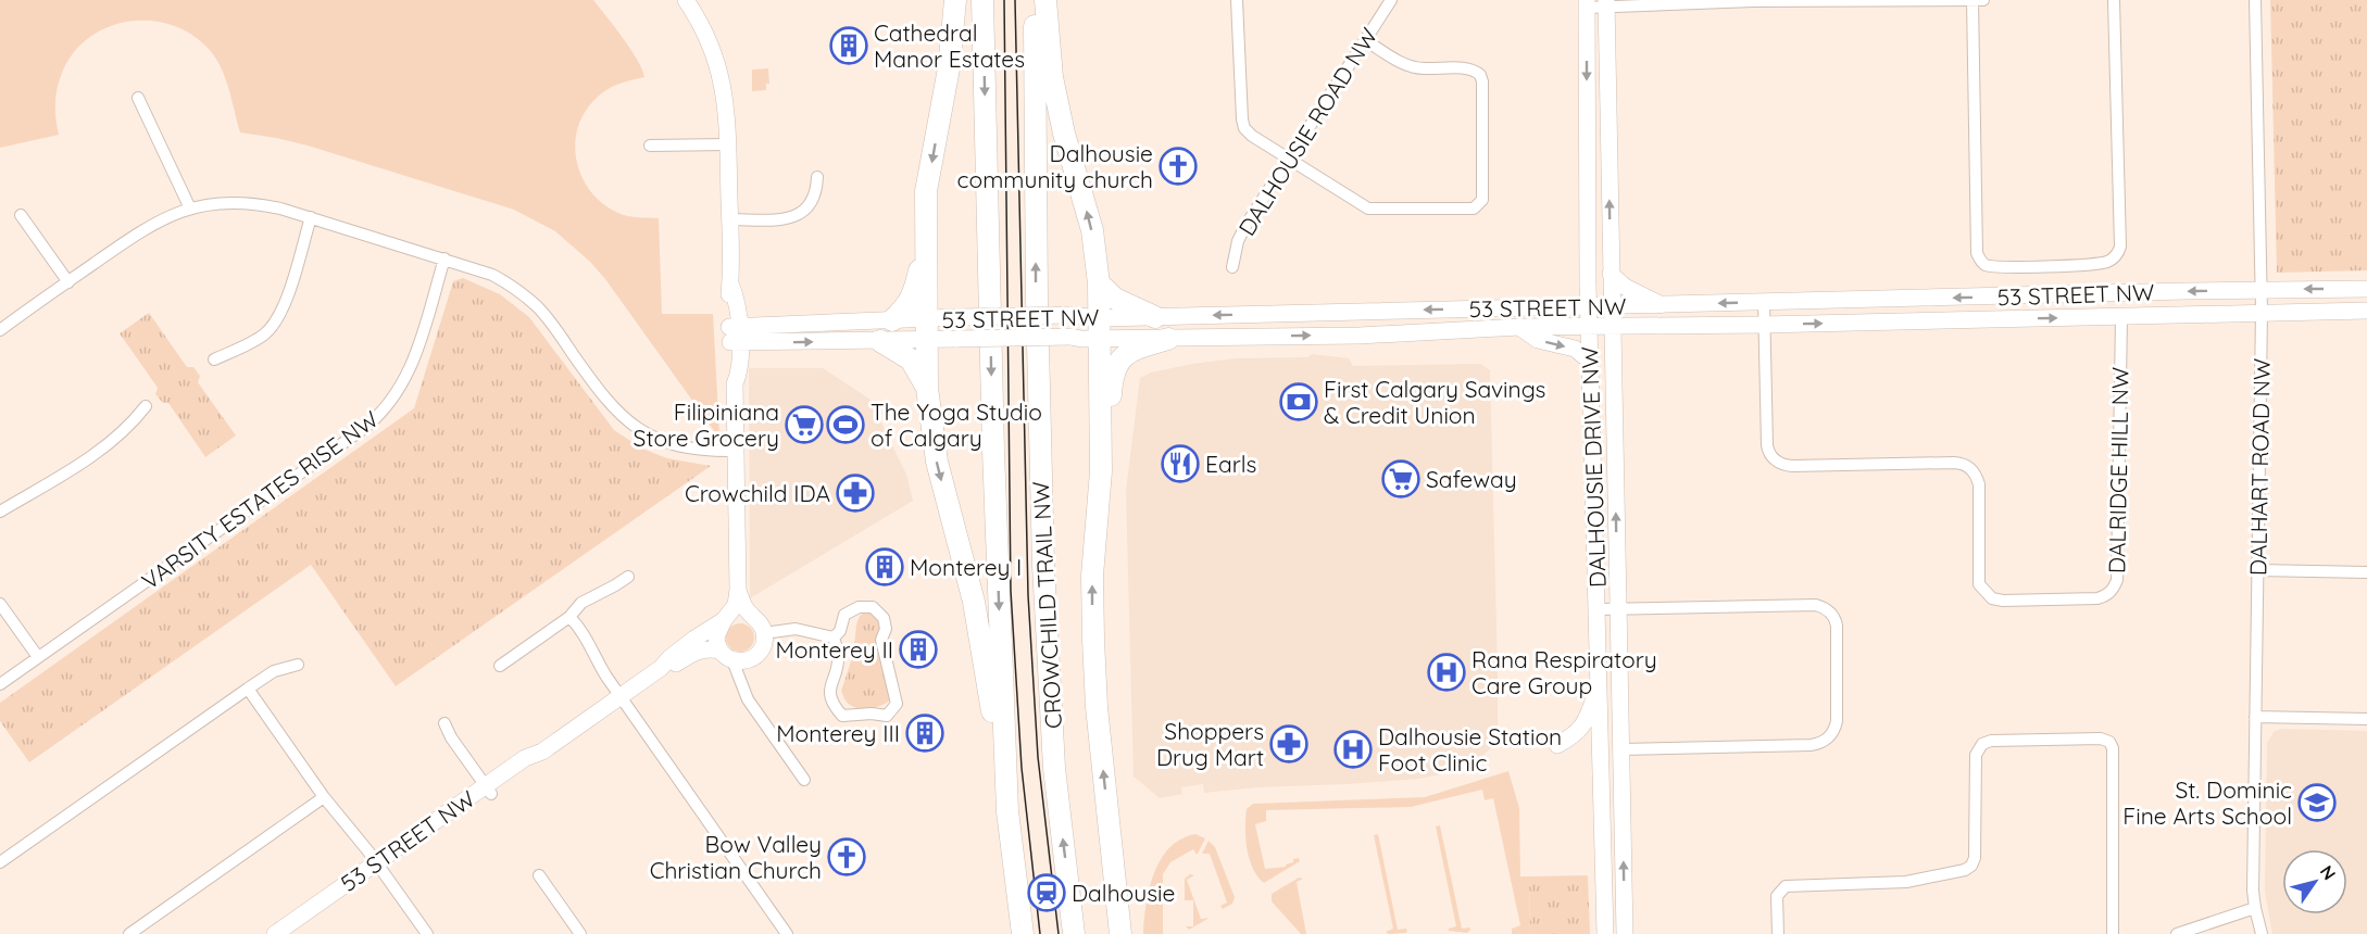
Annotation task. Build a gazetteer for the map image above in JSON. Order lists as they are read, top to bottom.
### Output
{
  "streets": {
    "highway": ["CROWCHILD TRAIL NW"],
    "street": [
      "DALHOUSIE ROAD NW",
      "53 STREET NW",
      "DALHOUSIE DRIVE NW",
      "DALHART ROAD NW",
      "DALRIDGE HILL NW",
      "VARSITY ESTATES RISE NW"
    ]
  },
  "crossings": [
    ["53 STREET NW", "DALHOUSIE DRIVE NW"],
    ["53 STREET NW", "DALHART ROAD NW"],
    ["53 STREET NW", "DALRIDGE HILL NW"]
  ],
  "places": {
    "building": [
      "Cathedral Manor Estates",
      "Monterey I",
      "Monterey II",
      "Monterey III"
    ],
    "church": ["Dalhousie community church", "Bow Valley Christian Church"],
    "bank": ["First Calgary Savings & Credit Union"],
    "supermarket": ["Filipiniana Store Grocery", "Safeway"],
    "sports": ["The Yoga Studio of Calgary"],
    "restaurant": ["Earls"],
    "pharmacy": ["Crowchild IDA", "Shoppers Drug Mart"],
    "hospital": ["Rana Respiratory Care Group", "Dalhousie Station Foot Clinic"],
    "school or university": ["St. Dominic Fine Arts School"],
    "station": ["Dalhousie"]
  },
  "north": "top right"
}
